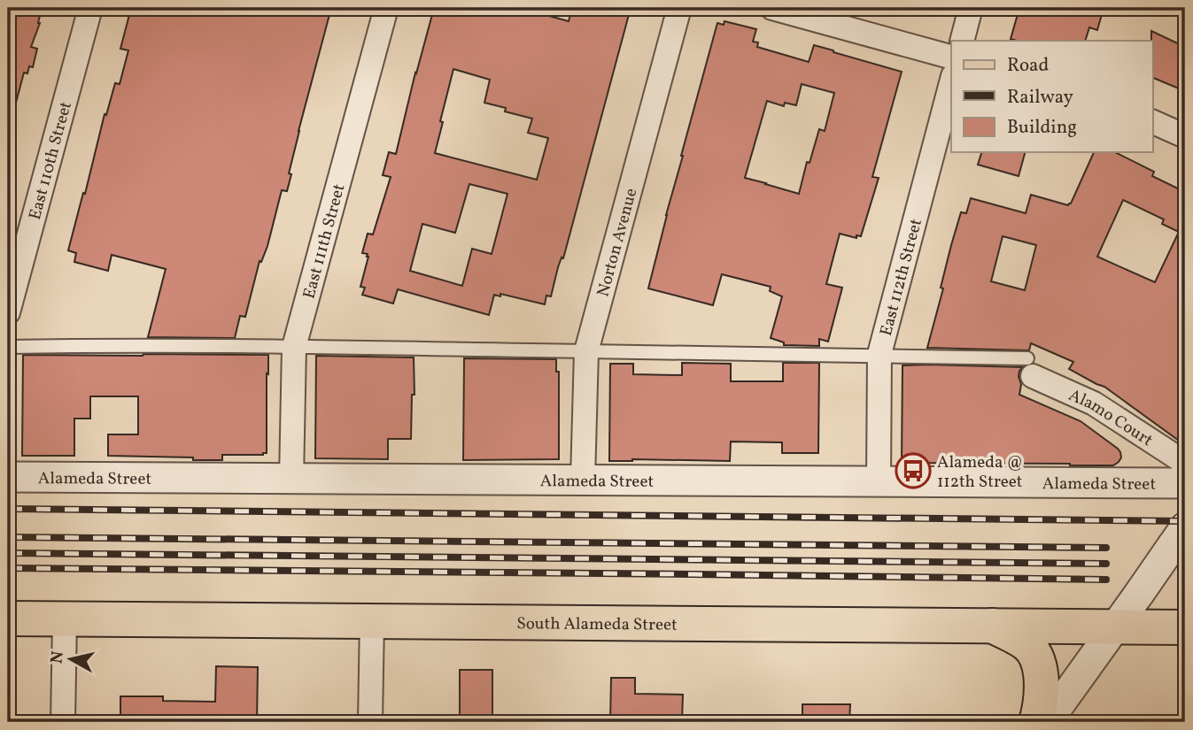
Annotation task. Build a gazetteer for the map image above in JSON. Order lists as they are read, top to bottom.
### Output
{
  "streets": {
    "main road": ["South Alameda Street"],
    "street": [
      "East 110th Street",
      "East 111th Street",
      "Norton Avenue",
      "East 112th Street",
      "Alamo Court",
      "Alameda Street"
    ]
  },
  "crossings": [
    ["East 111th Street", "Alameda Street"],
    ["Norton Avenue", "Alameda Street"],
    ["East 112th Street", "Alameda Street"]
  ],
  "places": {
    "bus stop": ["Alameda @ 112th Street"]
  },
  "legend": ["Road", "Railway", "Building"],
  "north": "left"
}
